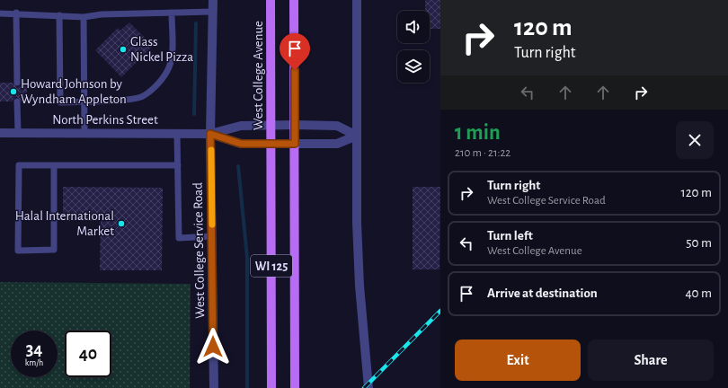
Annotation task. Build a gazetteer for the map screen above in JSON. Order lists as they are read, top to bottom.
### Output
{
  "streets": {
    "main road": ["West College Avenue", "WI 125"],
    "street": ["North Perkins Street", "West College Service Road"]
  },
  "crossings": [
    ["North Perkins Street", "West College Service Road"]
  ],
  "places": ["Glass Nickel Pizza", "Howard Johnson by Wyndham Appleton", "Halal International Market"],
  "page": {
    "turn": ["120 m", "Turn right"],
    "heading": ["1 min", "210 m · 21:22"],
    "list": [
      {
        "name": "Turn right",
        "note": "West College Service Road",
        "value": "120 m"
      },
      {
        "name": "Turn left",
        "note": "West College Avenue",
        "value": "50 m"
      },
      {
        "name": "Arrive at destination",
        "value": "40 m"
      }
    ],
    "speed": "34 km/h",
    "limit": "40",
    "buttons": ["Exit", "Share"]
  }
}
